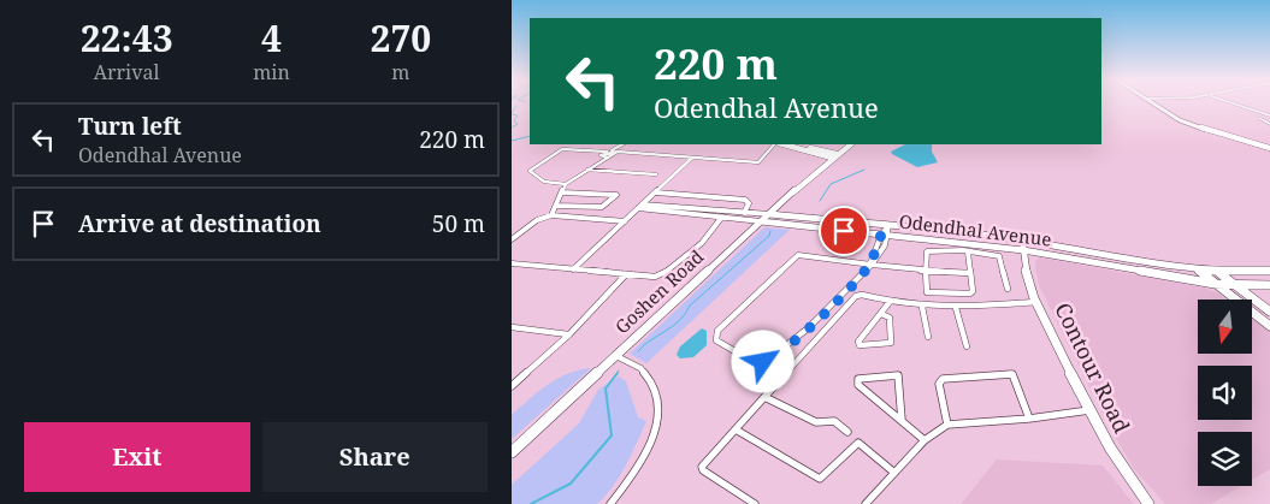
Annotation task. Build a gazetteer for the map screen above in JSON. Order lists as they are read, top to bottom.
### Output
{
  "streets": {
    "street": ["Odendhal Avenue", "Goshen Road", "Contour Road"]
  },
  "crossings": [
    ["Odendhal Avenue", "Goshen Road"],
    ["Odendhal Avenue", "Contour Road"]
  ],
  "north": "bottom",
  "page": {
    "eta": [
      "22:43",
      "Arrival",
      "4",
      "min",
      "270",
      "m"
    ],
    "turn": ["220 m", "Odendhal Avenue"],
    "list": [
      {
        "name": "Turn left",
        "note": "Odendhal Avenue",
        "value": "220 m"
      },
      {
        "name": "Arrive at destination",
        "value": "50 m"
      }
    ],
    "buttons": ["Exit", "Share"]
  }
}
